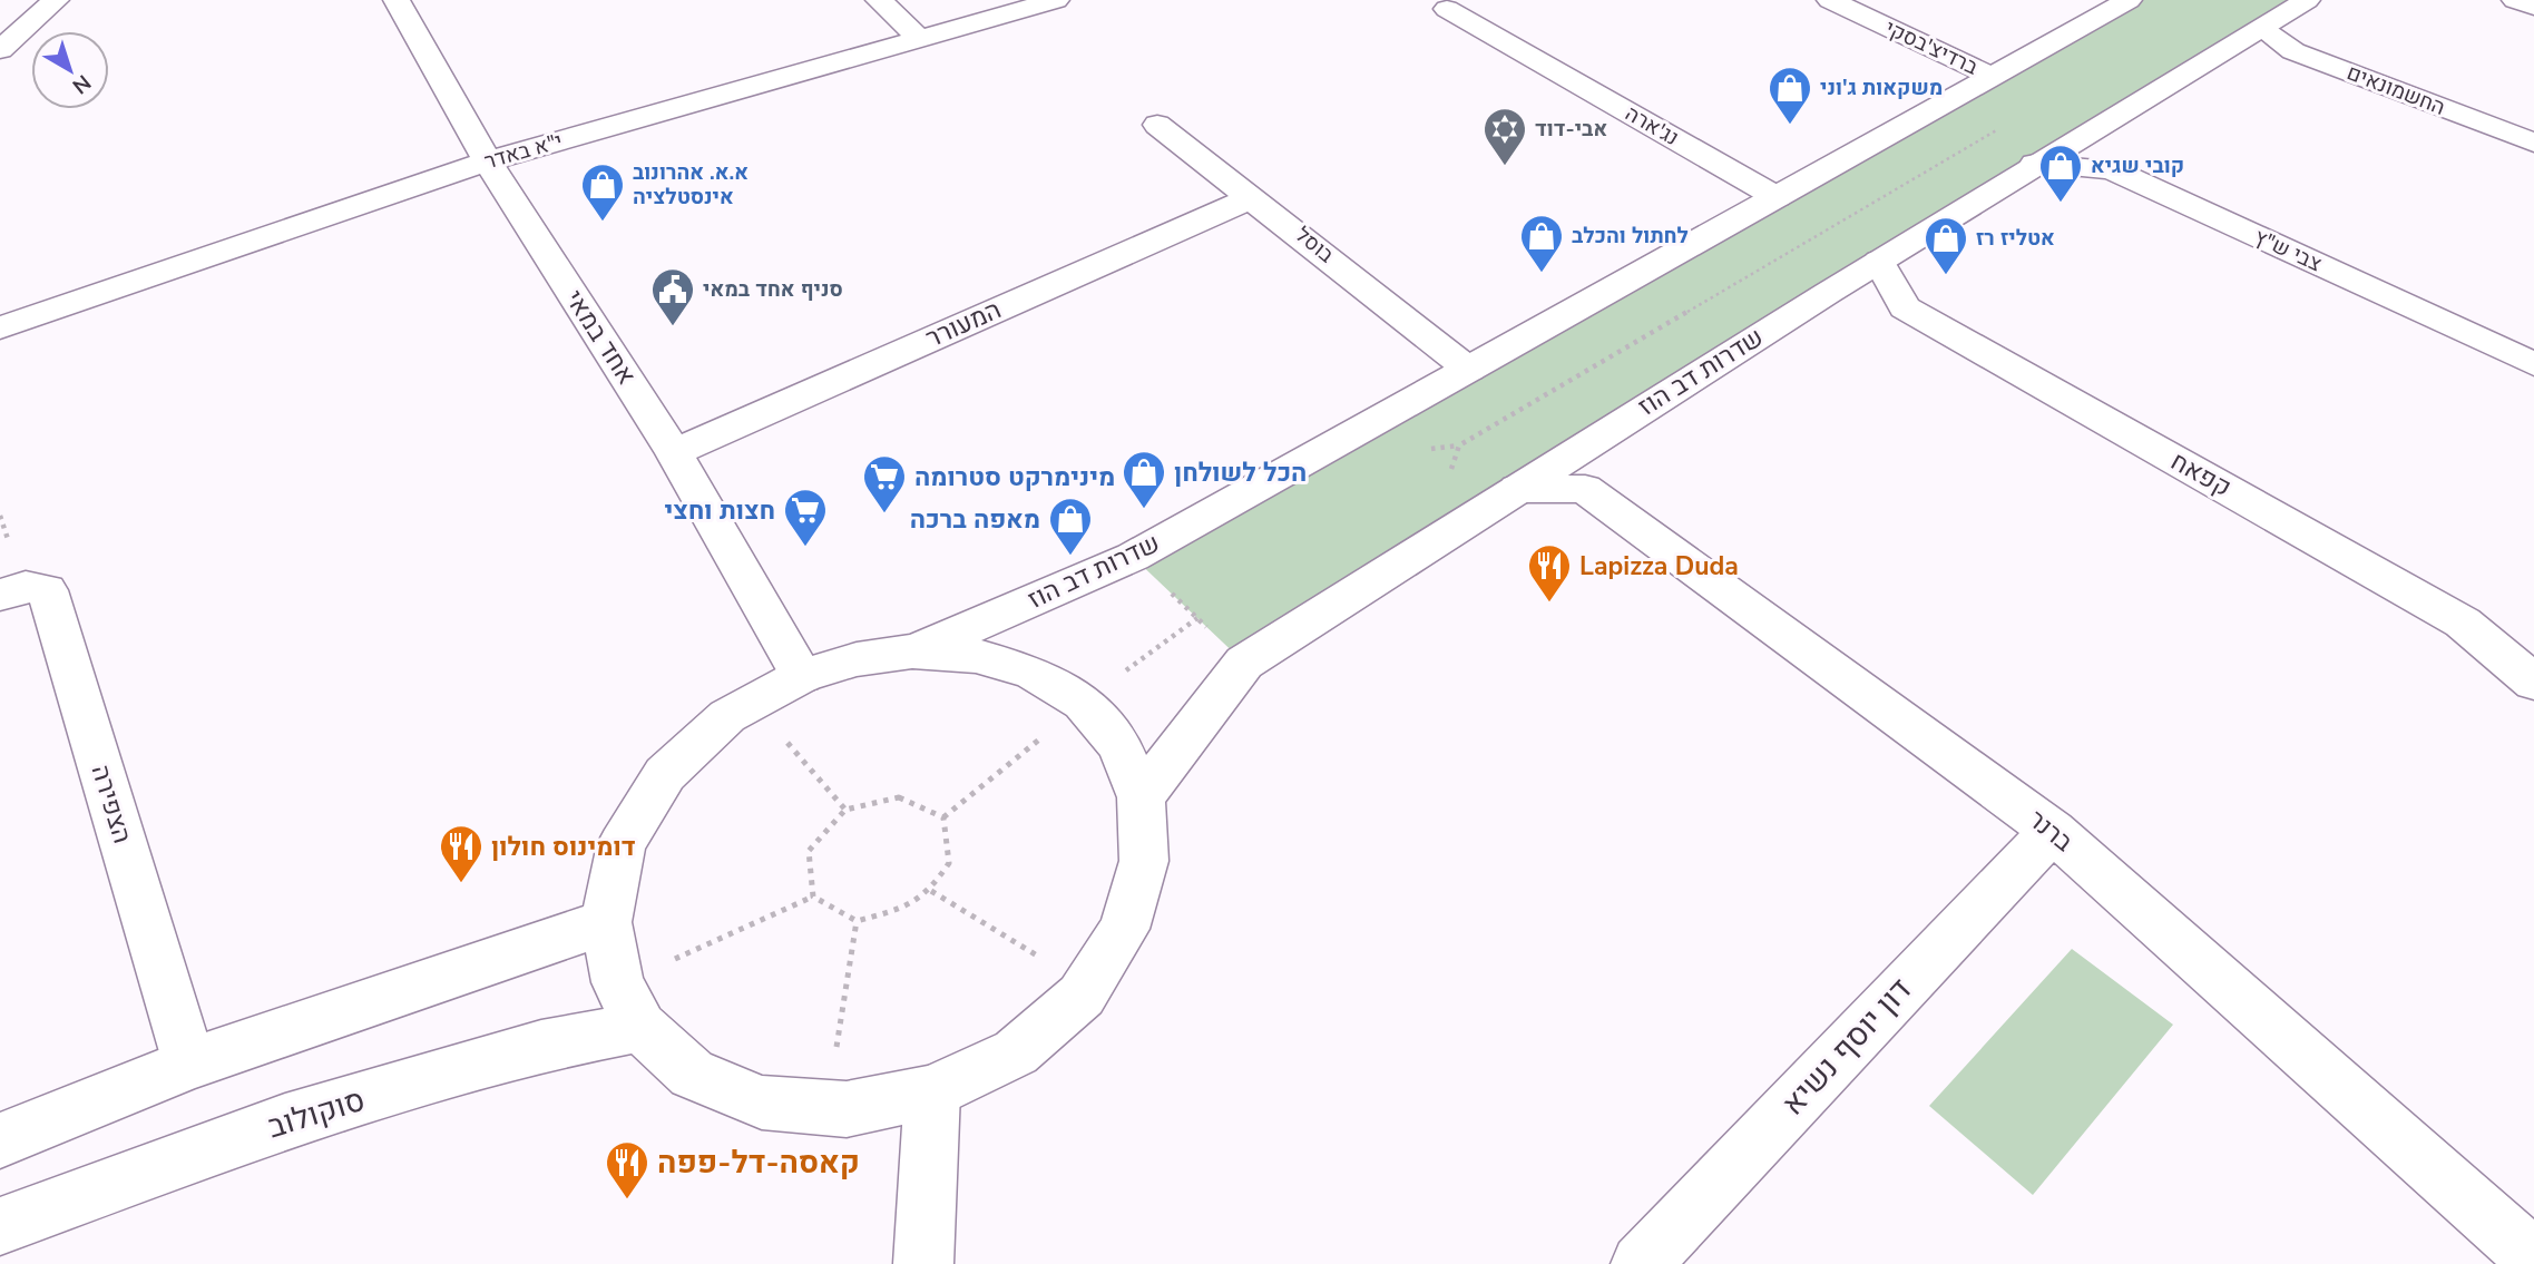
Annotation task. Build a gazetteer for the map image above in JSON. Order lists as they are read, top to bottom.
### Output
{
  "streets": {
    "street": [
      "ברדיצ'בסקי",
      "החשמונאים",
      "נג'ארה",
      "י\"א באדר",
      "בוסל",
      "צבי ש\"ץ",
      "המעורר",
      "אחד במאי",
      "שדרות דב הוז",
      "קפאח",
      "הצפירה",
      "ברנר",
      "דון יוסף נשיא",
      "סוקולוב"
    ]
  },
  "crossings": [
    ["ברדיצ'בסקי", "שדרות דב הוז"],
    ["החשמונאים", "שדרות דב הוז"],
    ["נג'ארה", "שדרות דב הוז"],
    ["י\"א באדר", "אחד במאי"],
    ["בוסל", "המעורר"],
    ["בוסל", "שדרות דב הוז"],
    ["צבי ש\"ץ", "שדרות דב הוז"],
    ["המעורר", "אחד במאי"],
    ["שדרות דב הוז", "קפאח"],
    ["שדרות דב הוז", "ברנר"],
    ["ברנר", "דון יוסף נשיא"]
  ],
  "places": {
    "shop": [
      "משקאות ג'וני",
      "קובי שגיא",
      "א.א. אהרונוב אינסטלציה",
      "לחתול והכלב",
      "אטליז רז",
      "הכל לשולחן",
      "מאפה ברכה"
    ],
    "synagogue": ["אבי-דוד"],
    "public building": ["סניף אחד במאי"],
    "supermarket": ["מינימרקט סטרומה", "חצות וחצי"],
    "restaurant": ["Lapizza Duda", "דומינוס חולון", "קאסה-דל-פפה"]
  },
  "north": "bottom right"
}
